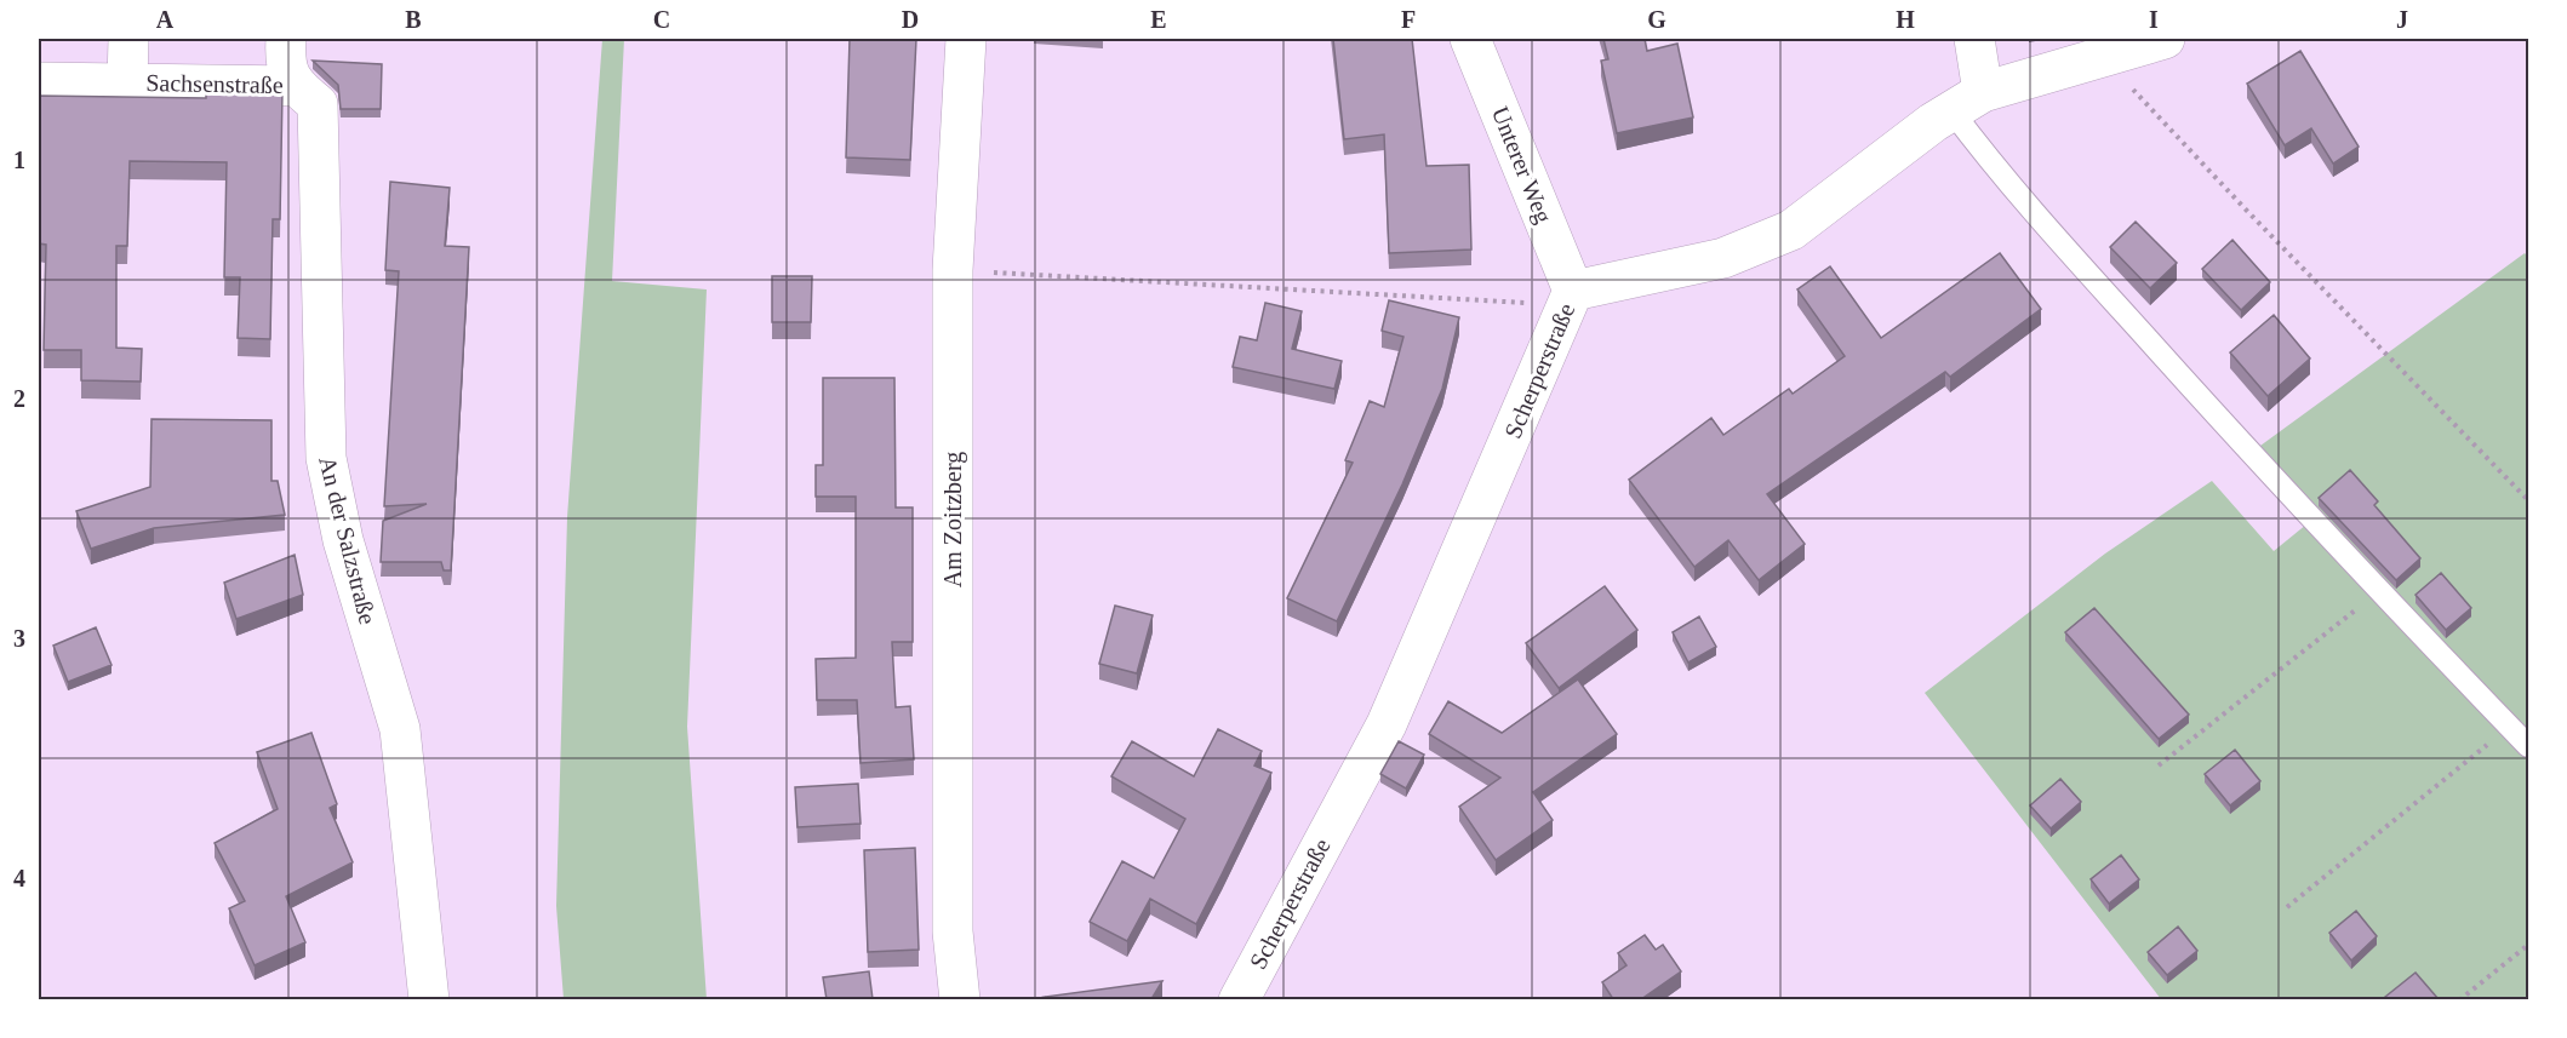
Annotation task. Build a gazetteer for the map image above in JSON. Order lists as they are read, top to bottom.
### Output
{
  "streets": {
    "street": [
      "Sachsenstraße",
      "Unterer Weg",
      "Scherperstraße",
      "Am Zoitzberg",
      "An der Salzstraße"
    ]
  },
  "crossings": [
    ["Sachsenstraße", "An der Salzstraße"],
    ["Unterer Weg", "Scherperstraße"]
  ],
  "grid": {
    "columns": [
      "A",
      "B",
      "C",
      "D",
      "E",
      "F",
      "G",
      "H",
      "I",
      "J"
    ],
    "rows": [
      "1",
      "2",
      "3",
      "4"
    ]
  }
}
